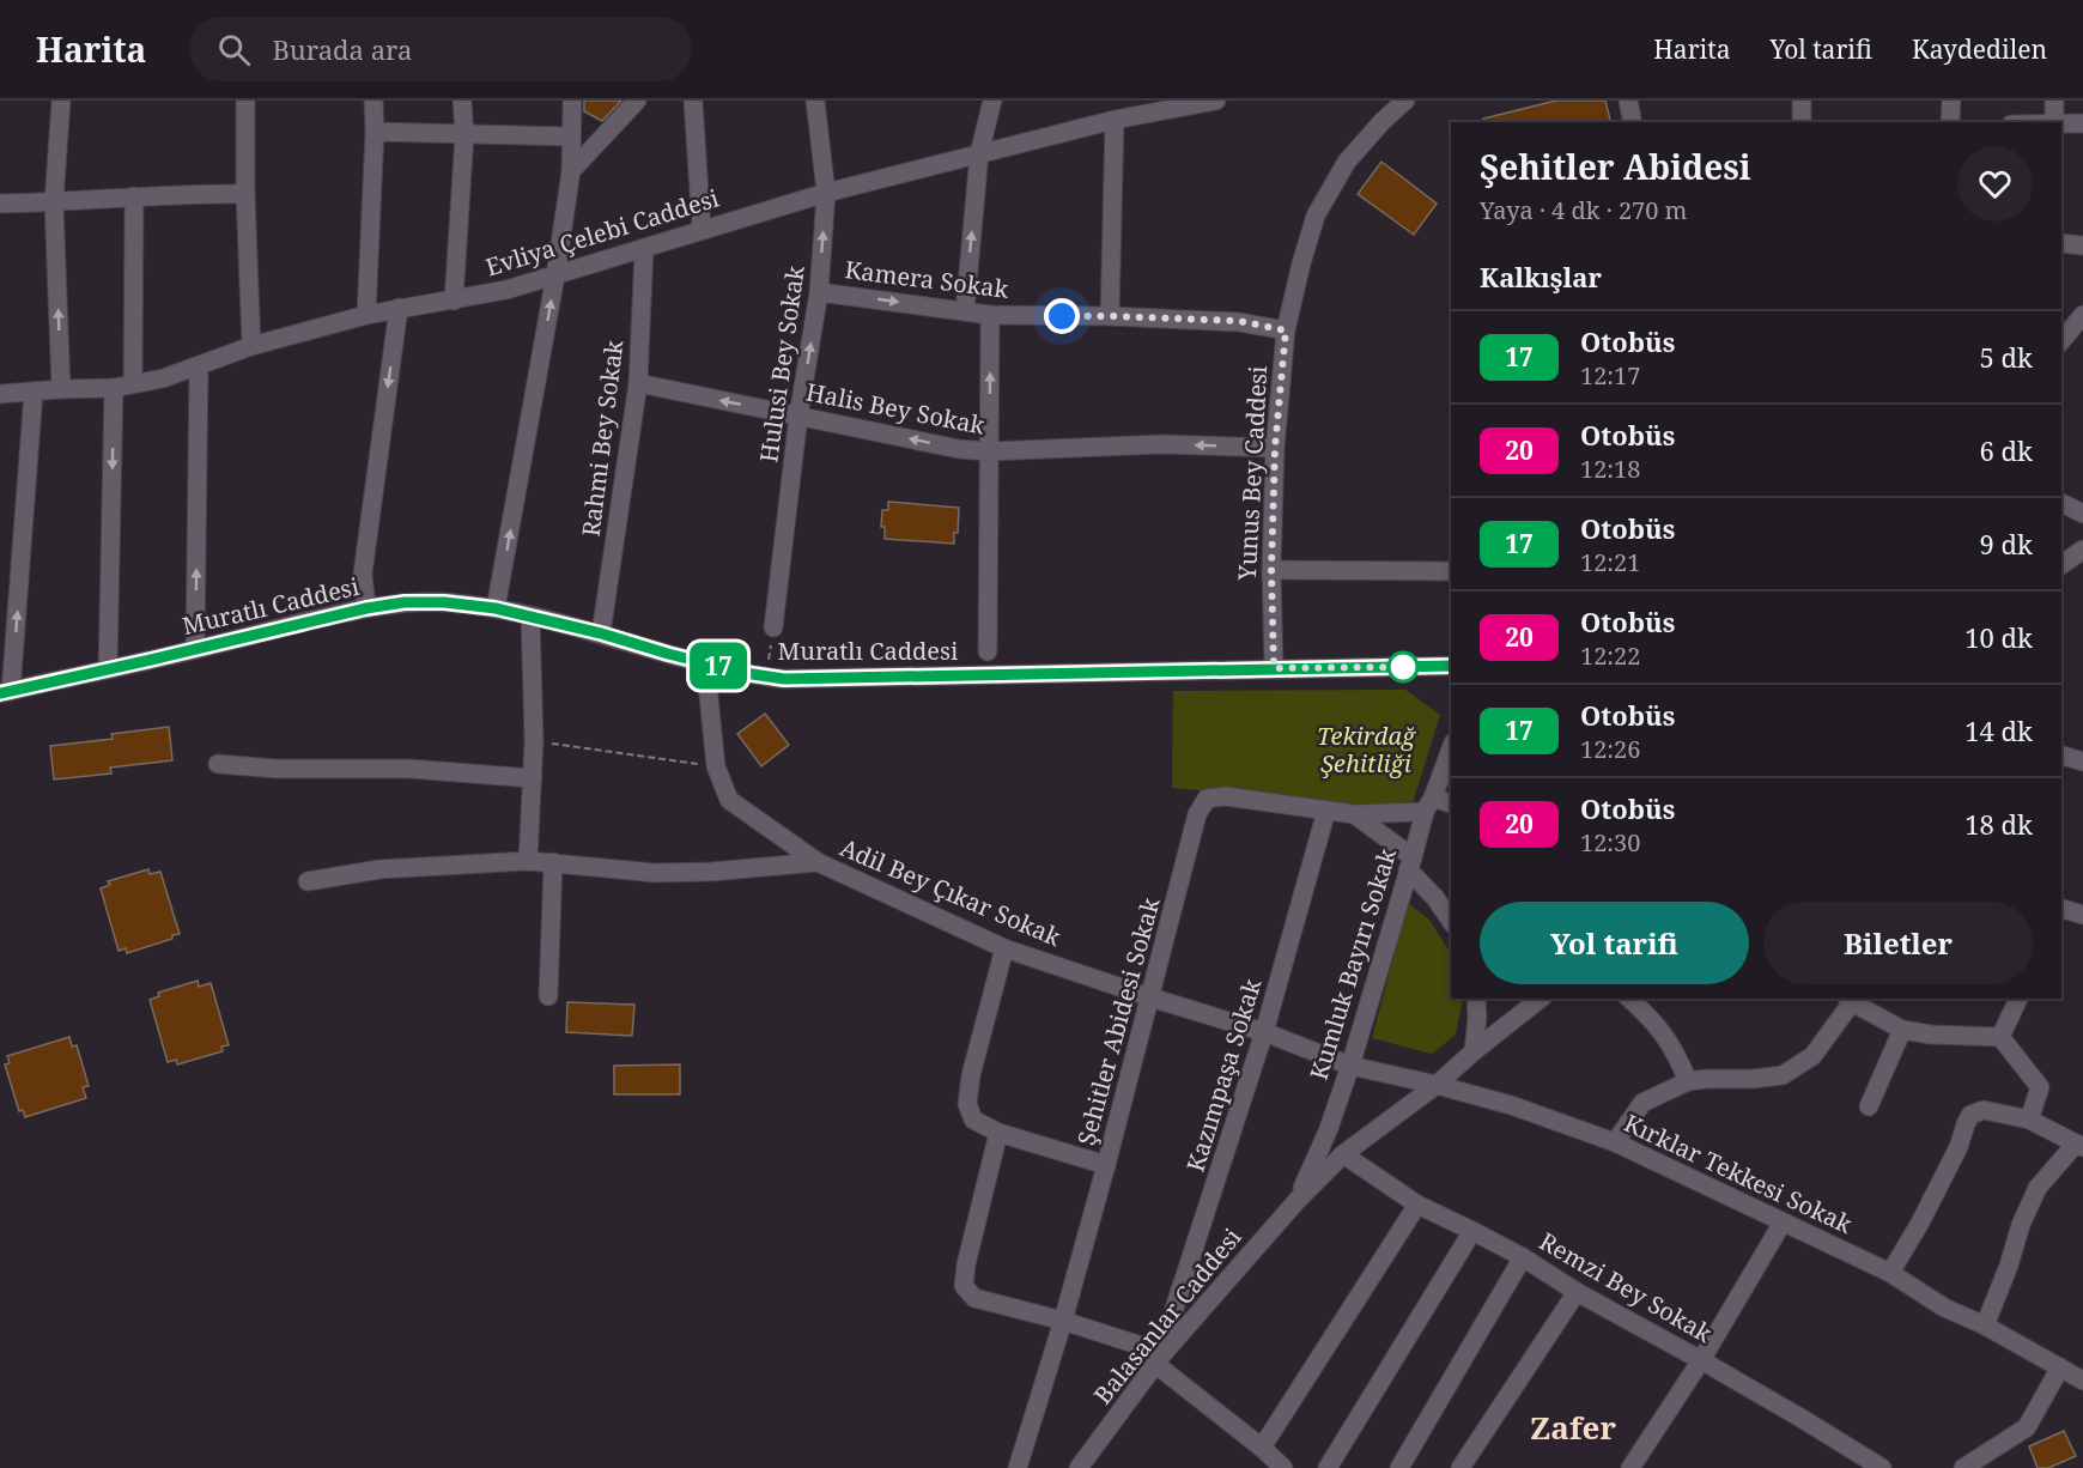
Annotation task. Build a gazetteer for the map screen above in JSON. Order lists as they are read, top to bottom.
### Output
{
  "streets": {
    "street": [
      "Evliya Çelebi Caddesi",
      "Kamera Sokak",
      "Hulusi Bey Sokak",
      "Halis Bey Sokak",
      "Rahmi Bey Sokak",
      "Yunus Bey Caddesi",
      "Muratlı Caddesi",
      "Adil Bey Çıkar Sokak",
      "Kumluk Bayırı Sokak",
      "Şehitler Abidesi Sokak",
      "Kazımpaşa Sokak",
      "Kırklar Tekkesi Sokak",
      "Remzi Bey Sokak",
      "Balasanlar Caddesi"
    ]
  },
  "crossings": [
    ["Evliya Çelebi Caddesi", "Hulusi Bey Sokak"],
    ["Evliya Çelebi Caddesi", "Rahmi Bey Sokak"],
    ["Kamera Sokak", "Hulusi Bey Sokak"],
    ["Kamera Sokak", "Yunus Bey Caddesi"],
    ["Hulusi Bey Sokak", "Halis Bey Sokak"],
    ["Halis Bey Sokak", "Rahmi Bey Sokak"],
    ["Halis Bey Sokak", "Yunus Bey Caddesi"],
    ["Rahmi Bey Sokak", "Muratlı Caddesi"],
    ["Yunus Bey Caddesi", "Muratlı Caddesi"],
    ["Muratlı Caddesi", "Adil Bey Çıkar Sokak"],
    ["Adil Bey Çıkar Sokak", "Kumluk Bayırı Sokak"],
    ["Adil Bey Çıkar Sokak", "Şehitler Abidesi Sokak"],
    ["Adil Bey Çıkar Sokak", "Kazımpaşa Sokak"],
    ["Adil Bey Çıkar Sokak", "Kırklar Tekkesi Sokak"],
    ["Kumluk Bayırı Sokak", "Şehitler Abidesi Sokak"],
    ["Kumluk Bayırı Sokak", "Kırklar Tekkesi Sokak"],
    ["Kumluk Bayırı Sokak", "Balasanlar Caddesi"],
    ["Şehitler Abidesi Sokak", "Kazımpaşa Sokak"],
    ["Kazımpaşa Sokak", "Balasanlar Caddesi"]
  ],
  "one_way": ["Halis Bey Sokak"],
  "districts": ["Zafer"],
  "parks": ["Tekirdağ Şehitliği"],
  "lines": ["bus line 17"],
  "page": {
    "header": "Harita",
    "search": "Burada ara",
    "nav": ["Harita", "Yol tarifi", "Kaydedilen"],
    "on_map": "17",
    "heading": [
      ["Şehitler Abidesi", "Yaya · 4 dk · 270 m"],
      "Kalkışlar"
    ],
    "list": [
      {
        "mark": "17",
        "name": "Otobüs",
        "note": "12:17",
        "value": "5 dk"
      },
      {
        "mark": "20",
        "name": "Otobüs",
        "note": "12:18",
        "value": "6 dk"
      },
      {
        "mark": "17",
        "name": "Otobüs",
        "note": "12:21",
        "value": "9 dk"
      },
      {
        "mark": "20",
        "name": "Otobüs",
        "note": "12:22",
        "value": "10 dk"
      },
      {
        "mark": "17",
        "name": "Otobüs",
        "note": "12:26",
        "value": "14 dk"
      },
      {
        "mark": "20",
        "name": "Otobüs",
        "note": "12:30",
        "value": "18 dk"
      }
    ],
    "buttons": ["Yol tarifi", "Biletler"]
  }
}
